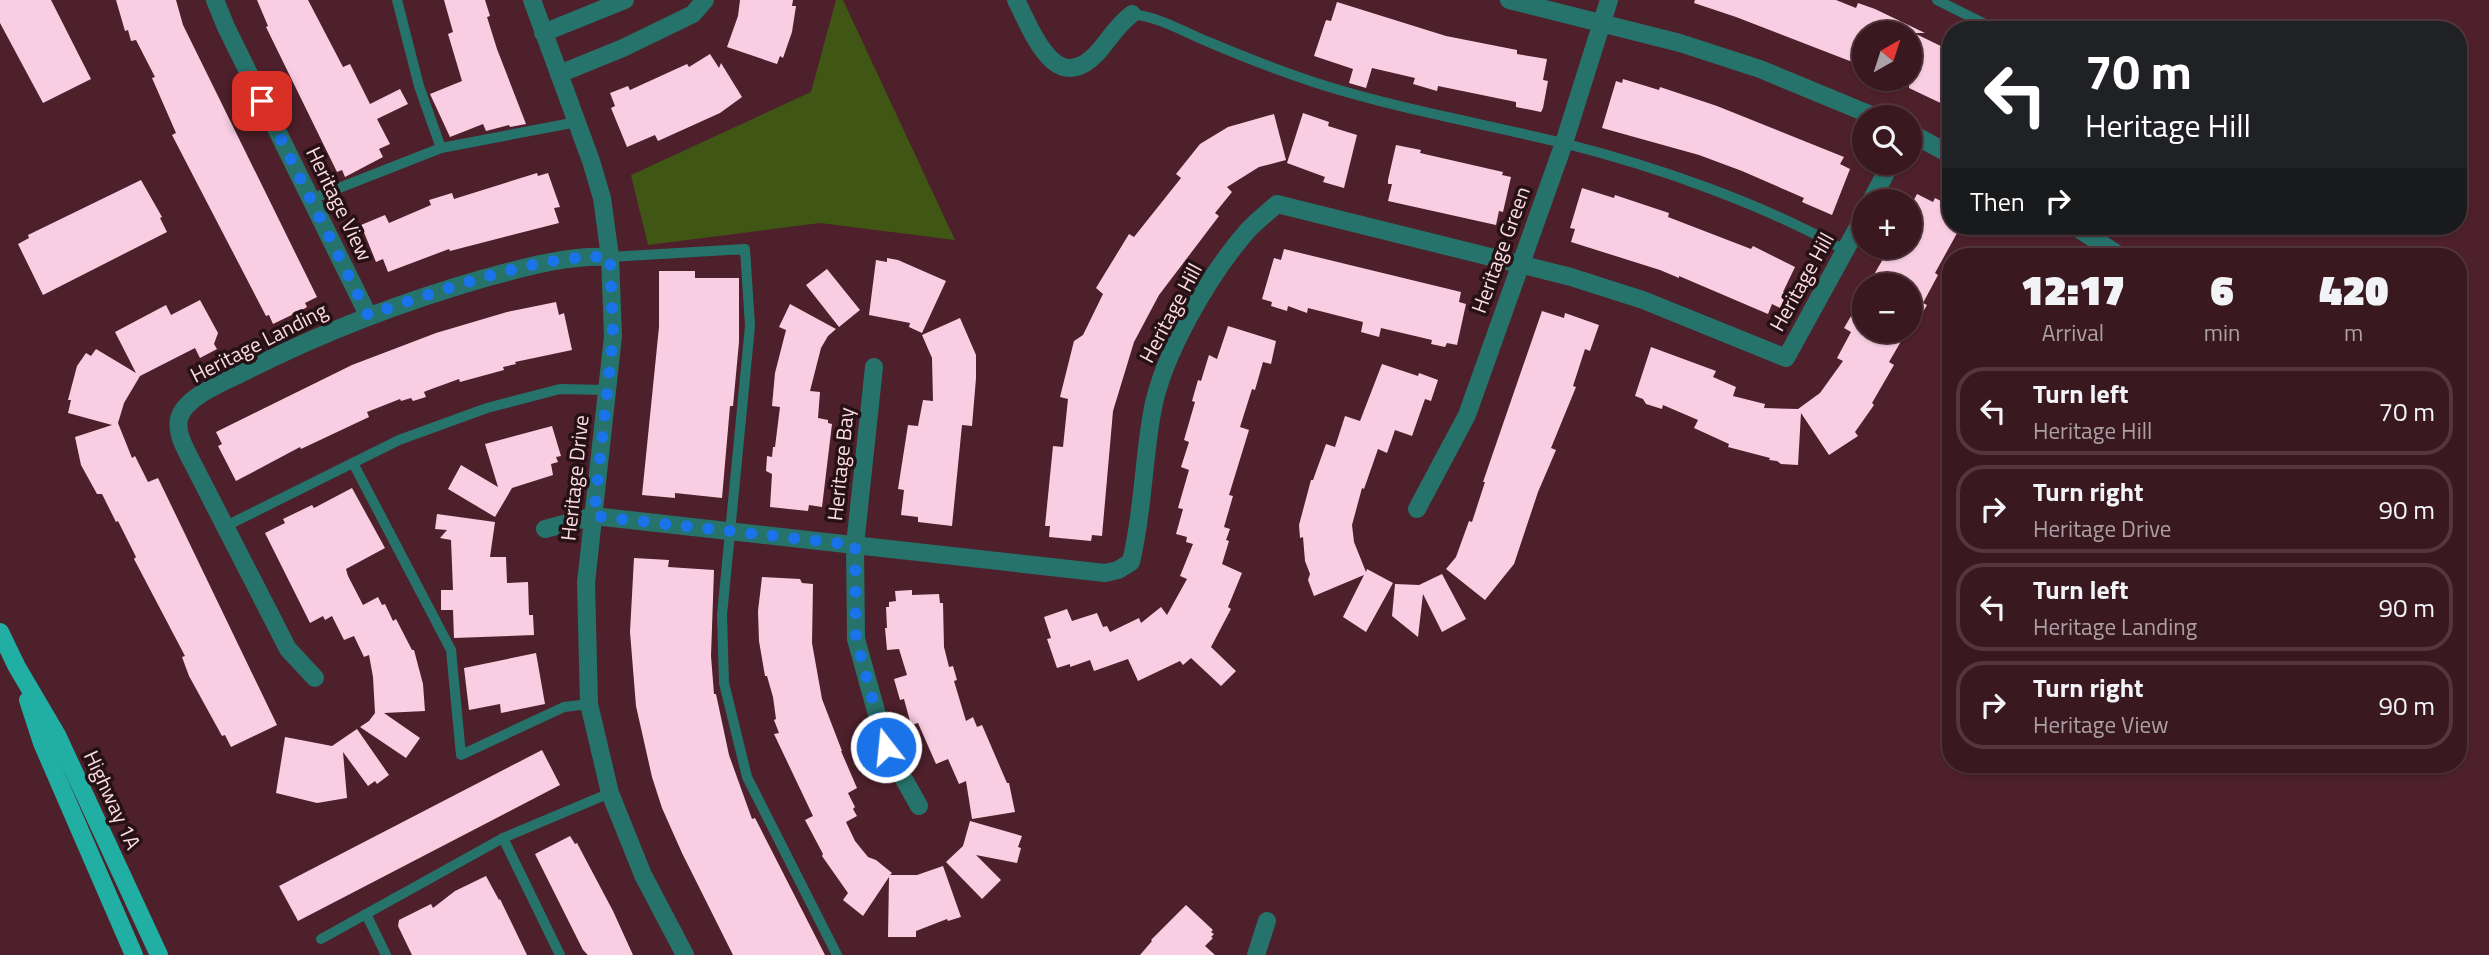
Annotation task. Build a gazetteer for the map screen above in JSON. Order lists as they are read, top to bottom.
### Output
{
  "streets": {
    "main road": ["Highway 1A"],
    "street": [
      "Heritage View",
      "Heritage Green",
      "Heritage Hill",
      "Heritage Landing",
      "Heritage Bay",
      "Heritage Drive"
    ]
  },
  "crossings": [
    ["Heritage View", "Heritage Landing"],
    ["Heritage Green", "Heritage Hill"],
    ["Heritage Hill", "Heritage Bay"],
    ["Heritage Hill", "Heritage Drive"],
    ["Heritage Landing", "Heritage Drive"]
  ],
  "north": "top right",
  "page": {
    "map_buttons": ["+", "−"],
    "turn": ["70 m", "Heritage Hill"],
    "then": "Then",
    "eta": [
      "12:17",
      "Arrival",
      "6",
      "min",
      "420",
      "m"
    ],
    "list": [
      {
        "name": "Turn left",
        "note": "Heritage Hill",
        "value": "70 m"
      },
      {
        "name": "Turn right",
        "note": "Heritage Drive",
        "value": "90 m"
      },
      {
        "name": "Turn left",
        "note": "Heritage Landing",
        "value": "90 m"
      },
      {
        "name": "Turn right",
        "note": "Heritage View",
        "value": "90 m"
      }
    ]
  }
}
